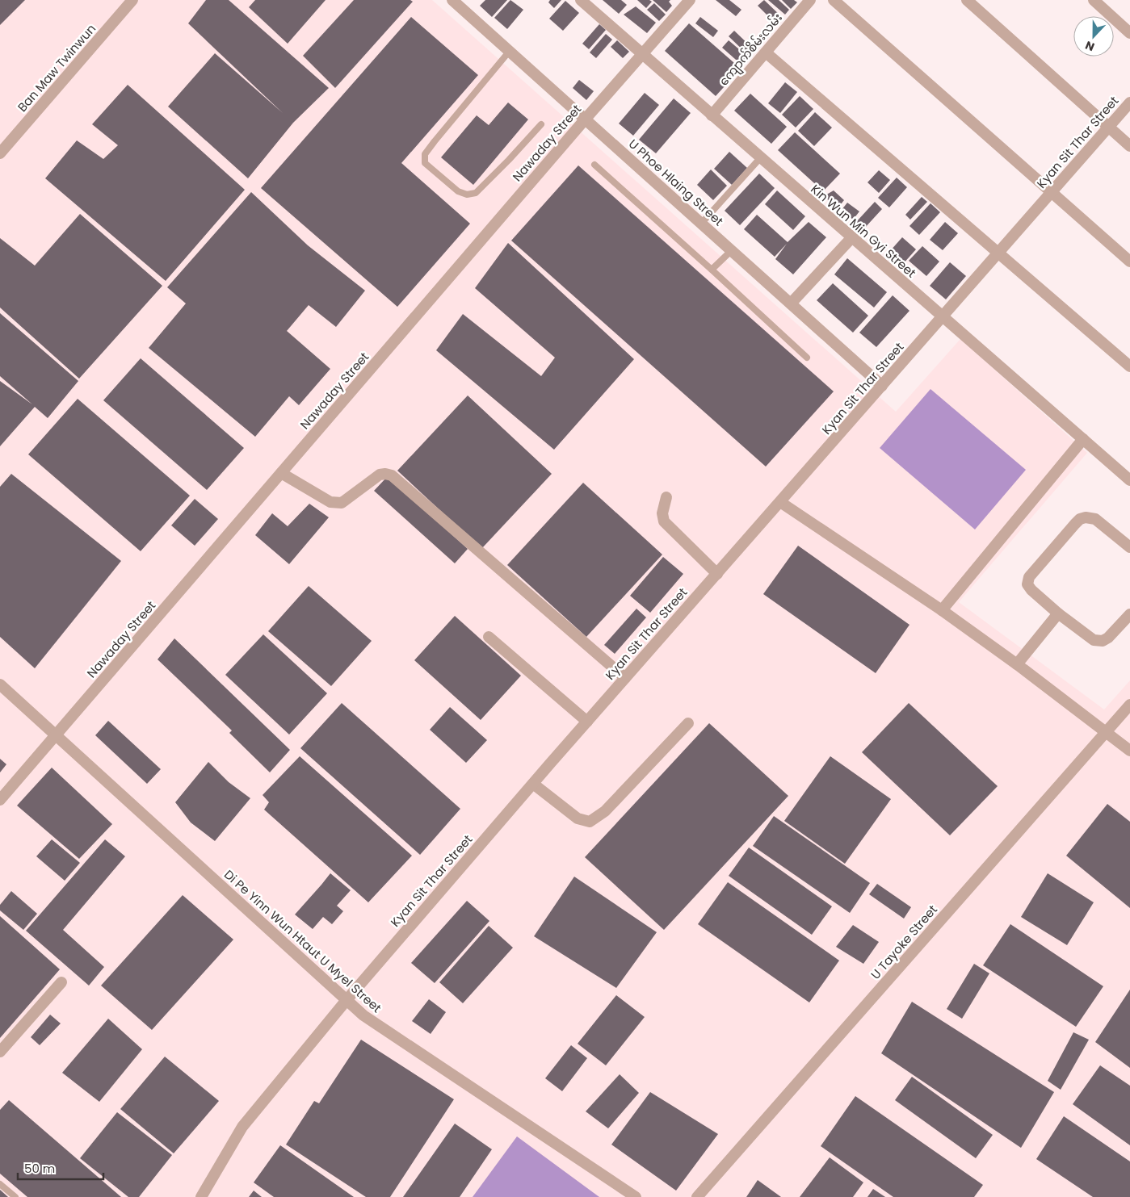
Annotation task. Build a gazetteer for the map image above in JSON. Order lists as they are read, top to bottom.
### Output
{
  "streets": {
    "street": [
      "ကျောက်စိမ်းလမ်း",
      "Ban Maw Twinwun",
      "Kyan Sit Thar Street",
      "Nawaday Street",
      "U Phoe Hlaing Street",
      "Kin Wun Min Gyi Street",
      "Di Pe Yinn Wun Htaut U Myel Street",
      "U Tayoke Street"
    ]
  },
  "crossings": [
    ["ကျောက်စိမ်းလမ်း", "Kin Wun Min Gyi Street"],
    ["Kyan Sit Thar Street", "U Phoe Hlaing Street"],
    ["Kyan Sit Thar Street", "Kin Wun Min Gyi Street"],
    ["Kyan Sit Thar Street", "Di Pe Yinn Wun Htaut U Myel Street"],
    ["Nawaday Street", "U Phoe Hlaing Street"],
    ["Nawaday Street", "Kin Wun Min Gyi Street"],
    ["Nawaday Street", "Di Pe Yinn Wun Htaut U Myel Street"]
  ],
  "scale_bar": "50 m",
  "north": "bottom"
}
